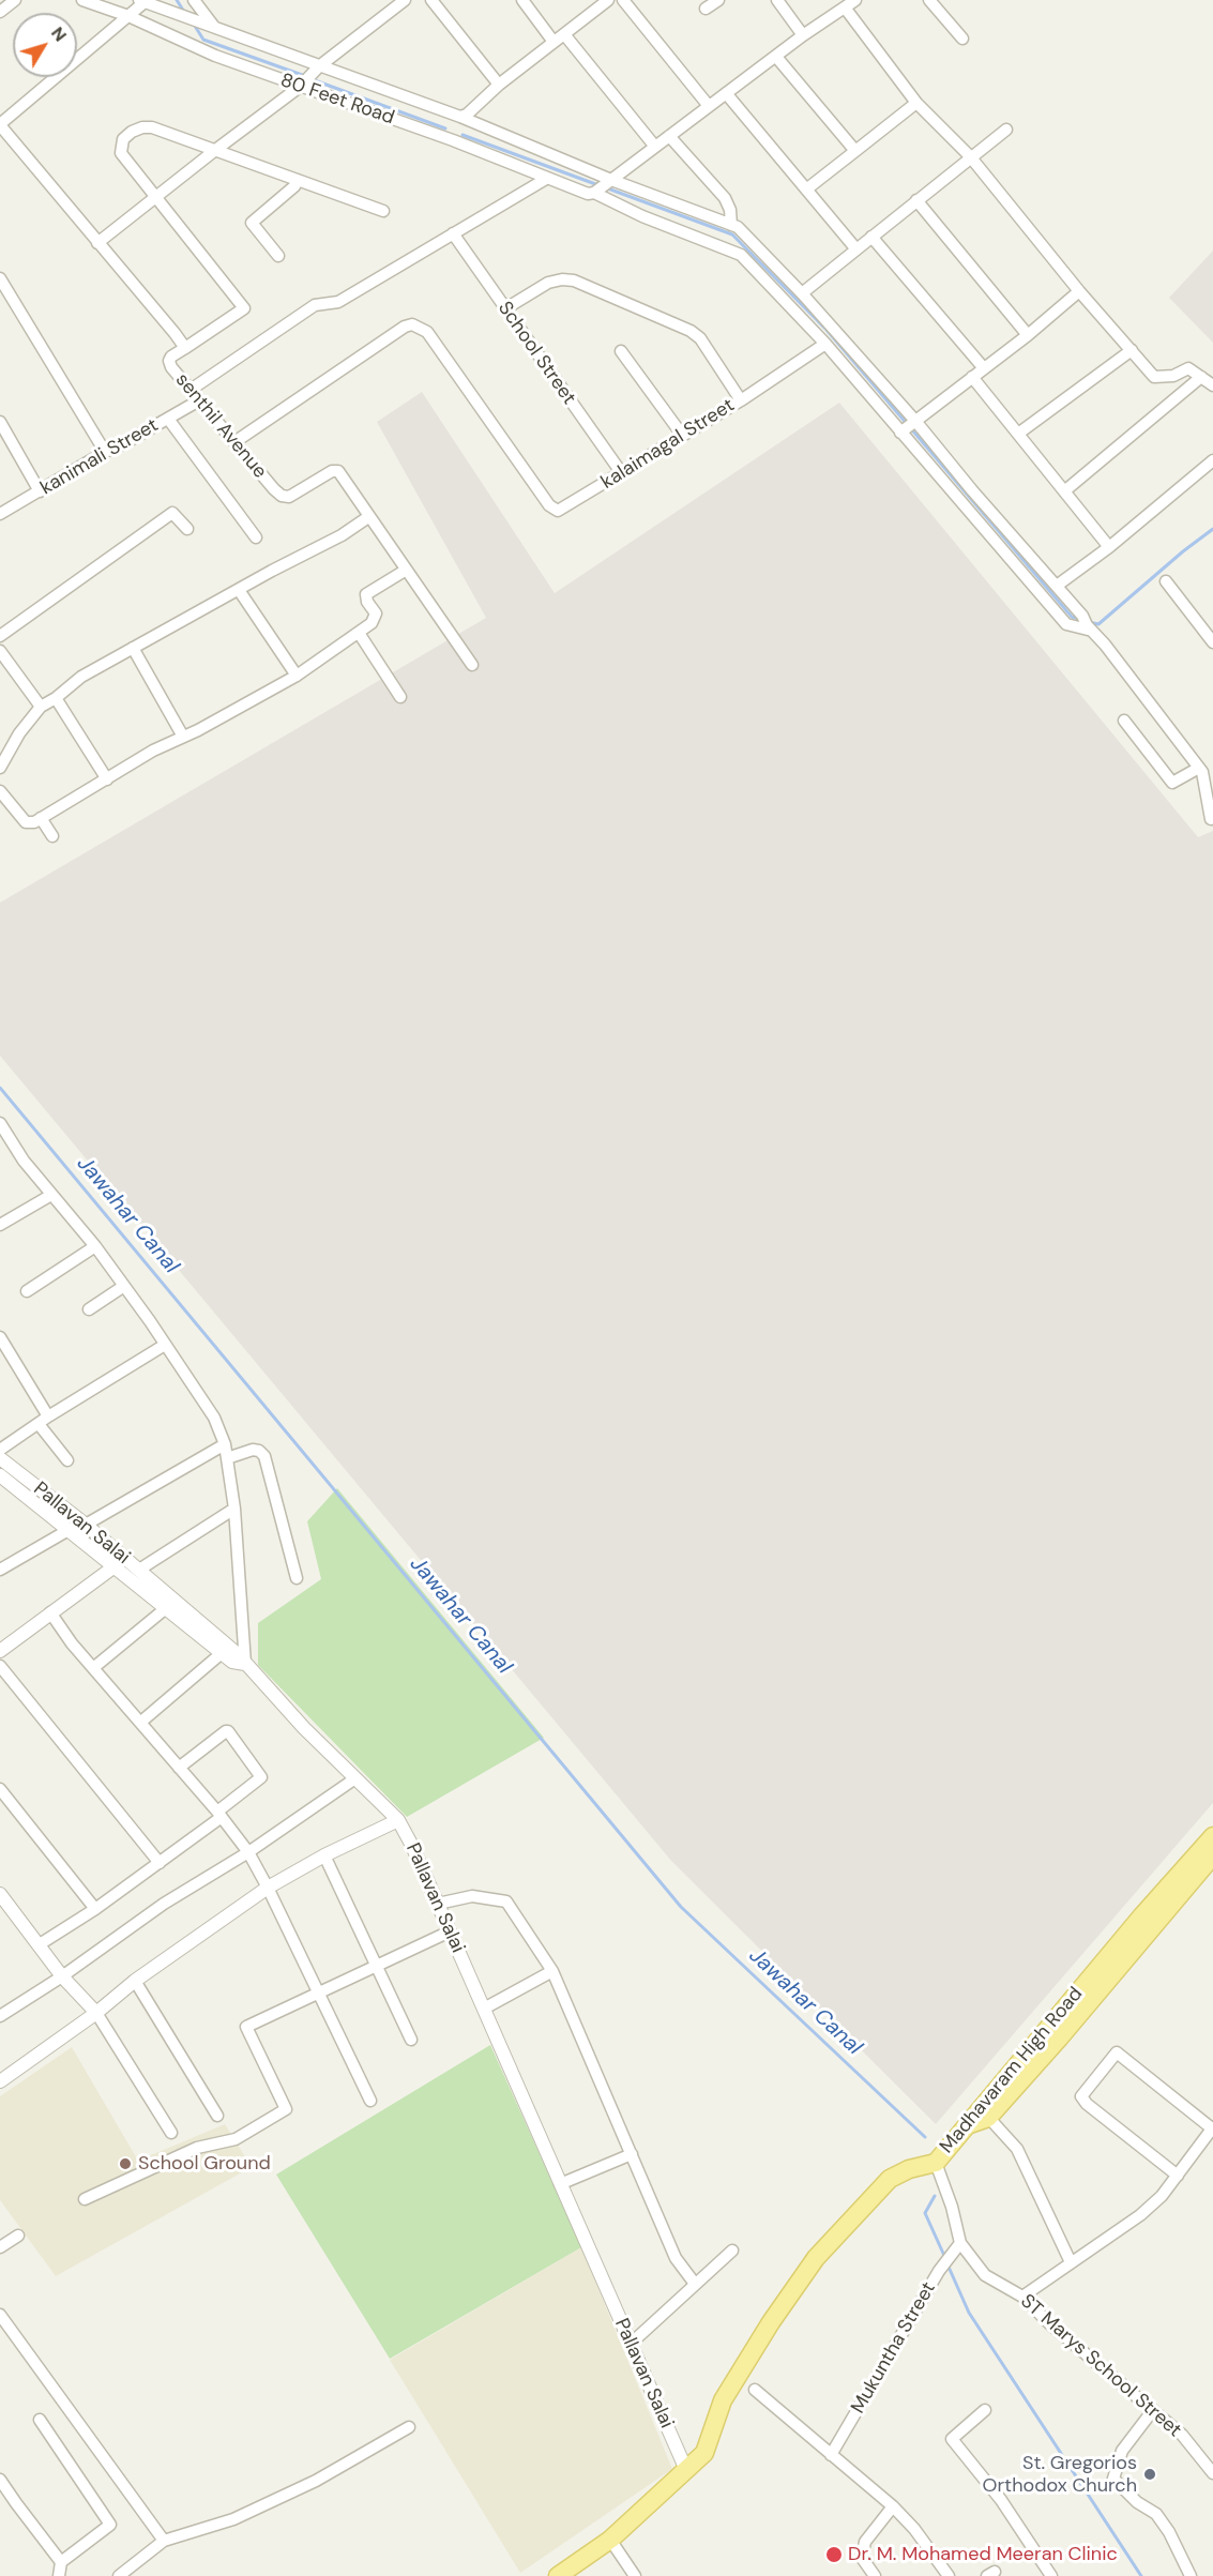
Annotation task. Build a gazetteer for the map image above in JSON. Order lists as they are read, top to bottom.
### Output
{
  "streets": {
    "main road": ["Madhavaram High Road"],
    "street": [
      "80 Feet Road",
      "School Street",
      "senthil Avenue",
      "kalaimagal Street",
      "kanimali Street",
      "Pallavan Salai",
      "Mukuntha Street",
      "ST Marys School Street"
    ]
  },
  "crossings": [
    ["80 Feet Road", "kalaimagal Street"],
    ["School Street", "kalaimagal Street"],
    ["senthil Avenue", "kalaimagal Street"],
    ["senthil Avenue", "kanimali Street"],
    ["Pallavan Salai", "Madhavaram High Road"],
    ["Madhavaram High Road", "ST Marys School Street"],
    ["Mukuntha Street", "ST Marys School Street"]
  ],
  "water": ["Jawahar Canal"],
  "places": ["School Ground", "St. Gregorios Orthodox Church", "Dr. M. Mohamed Meeran Clinic"],
  "north": "top right"
}
